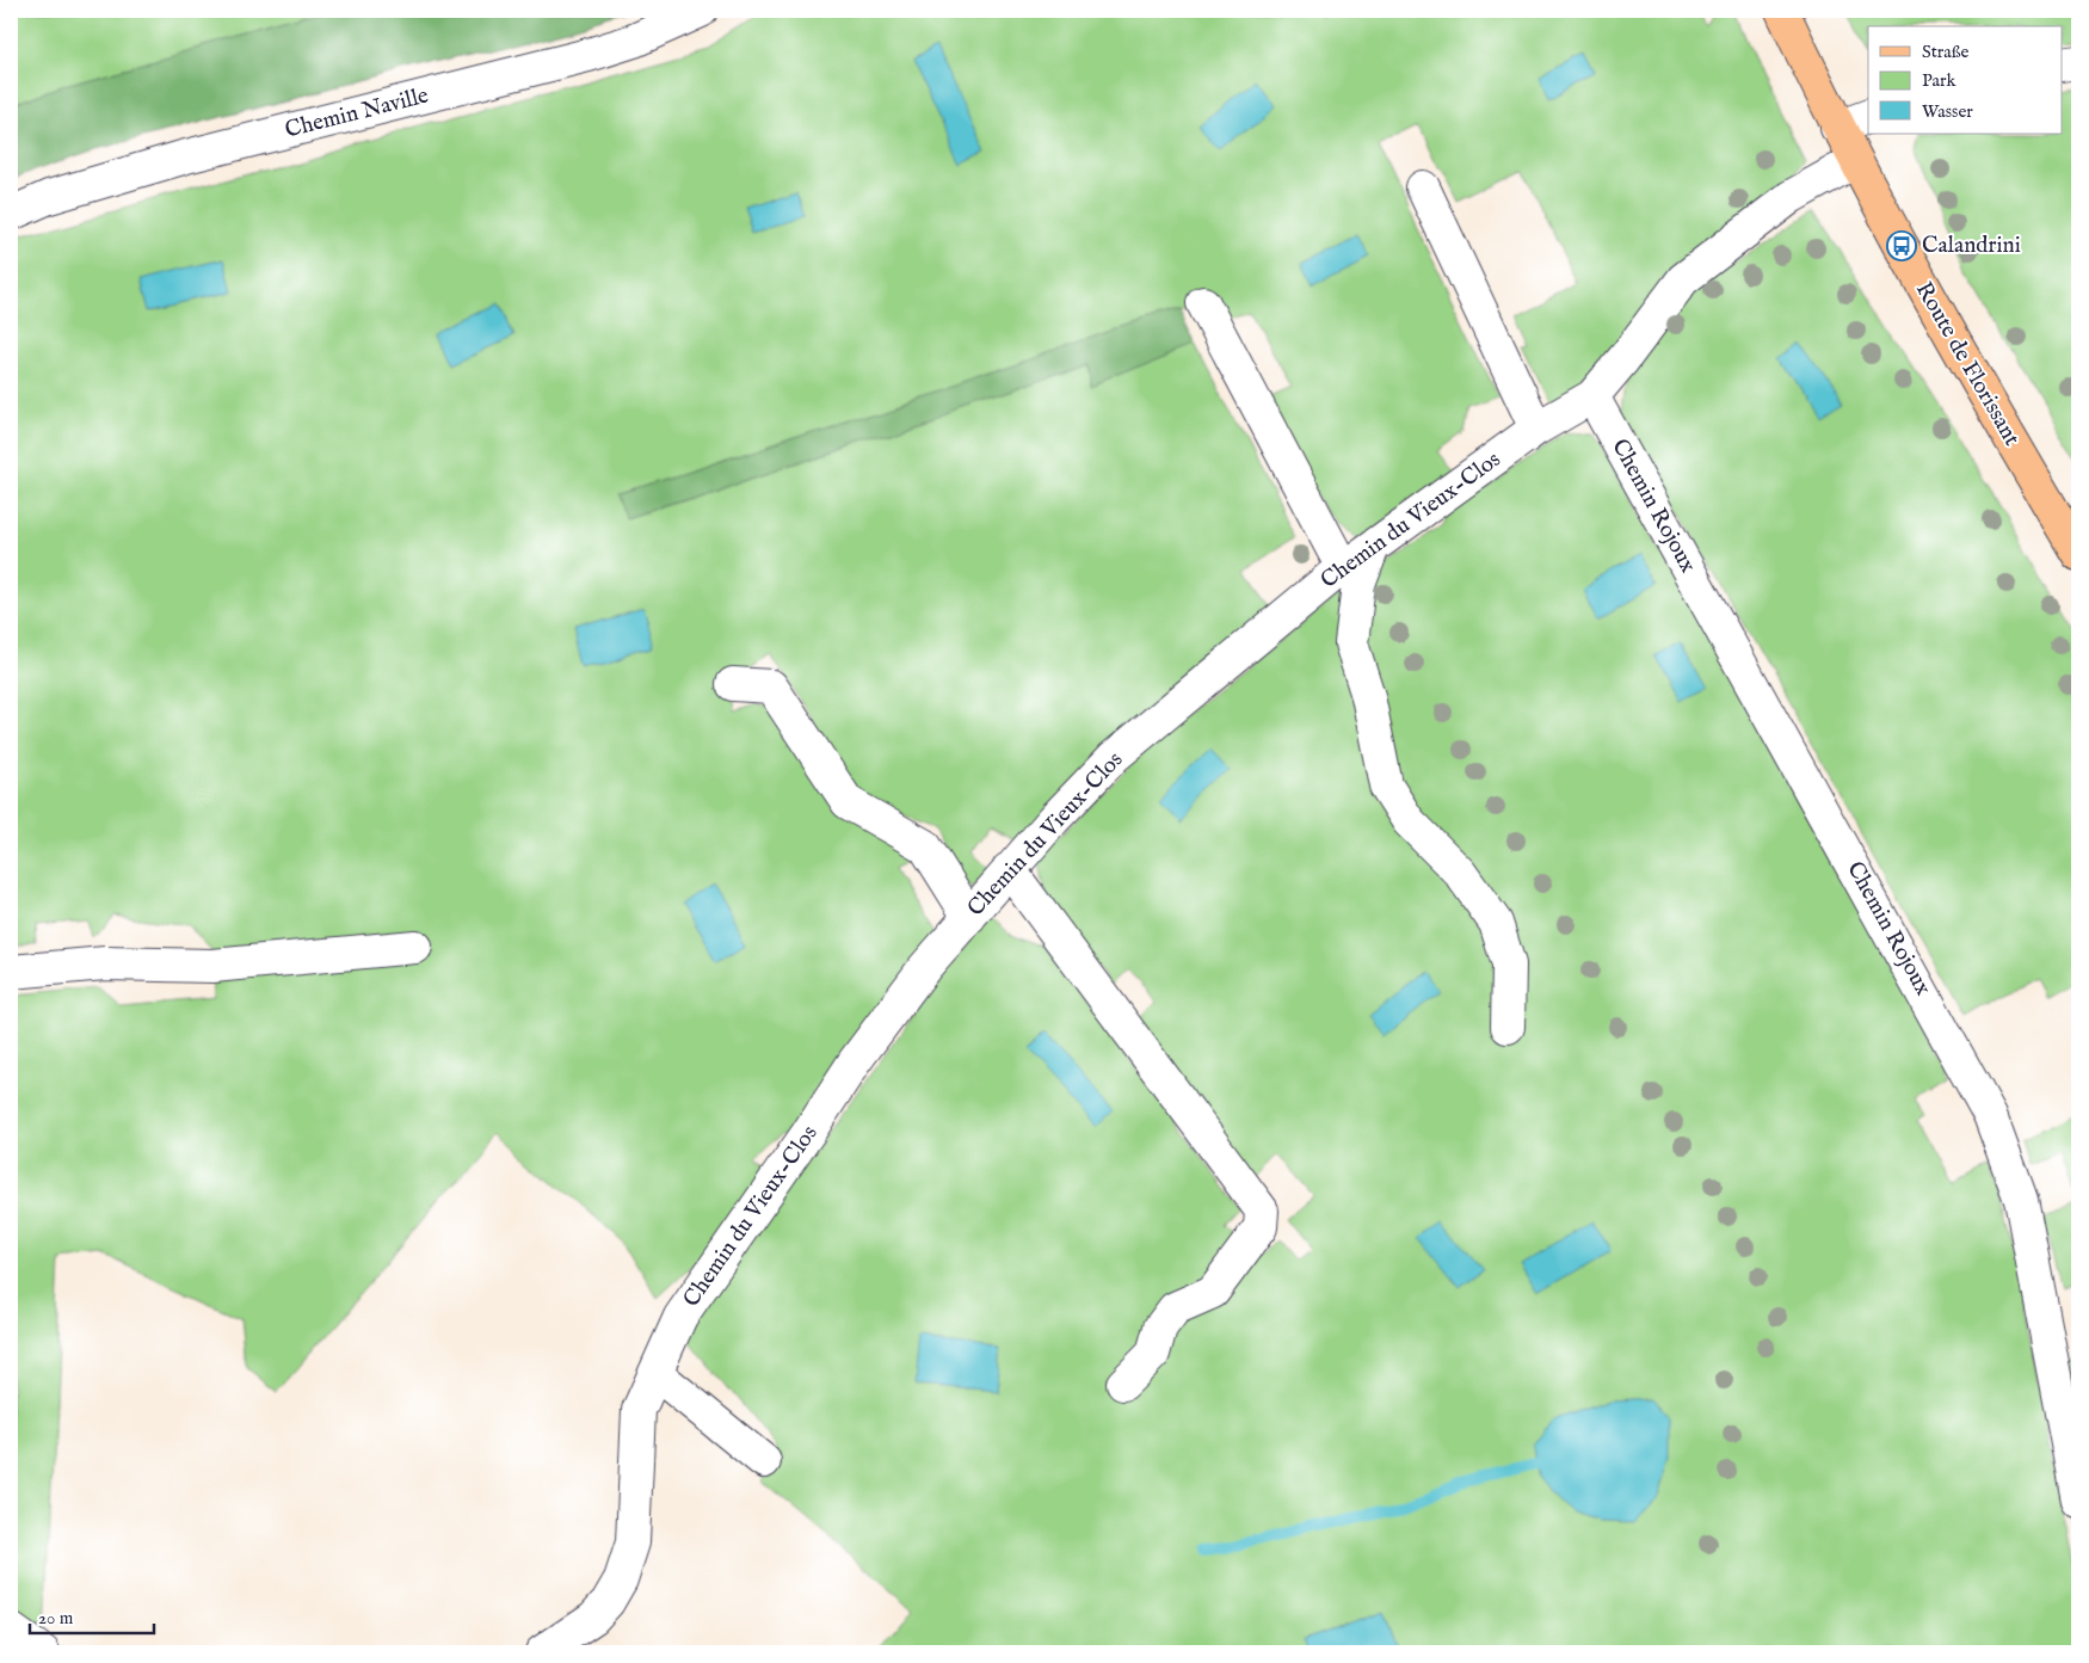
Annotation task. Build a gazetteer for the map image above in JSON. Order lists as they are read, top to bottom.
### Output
{
  "streets": {
    "main road": ["Route de Florissant"],
    "street": ["Chemin Naville", "Chemin Rojoux", "Chemin du Vieux-Clos"]
  },
  "crossings": [
    ["Route de Florissant", "Chemin du Vieux-Clos"],
    ["Chemin Rojoux", "Chemin du Vieux-Clos"]
  ],
  "places": {
    "bus stop": ["Calandrini"]
  },
  "legend": ["Straße", "Park", "Wasser"],
  "scale_bar": "20 m"
}
